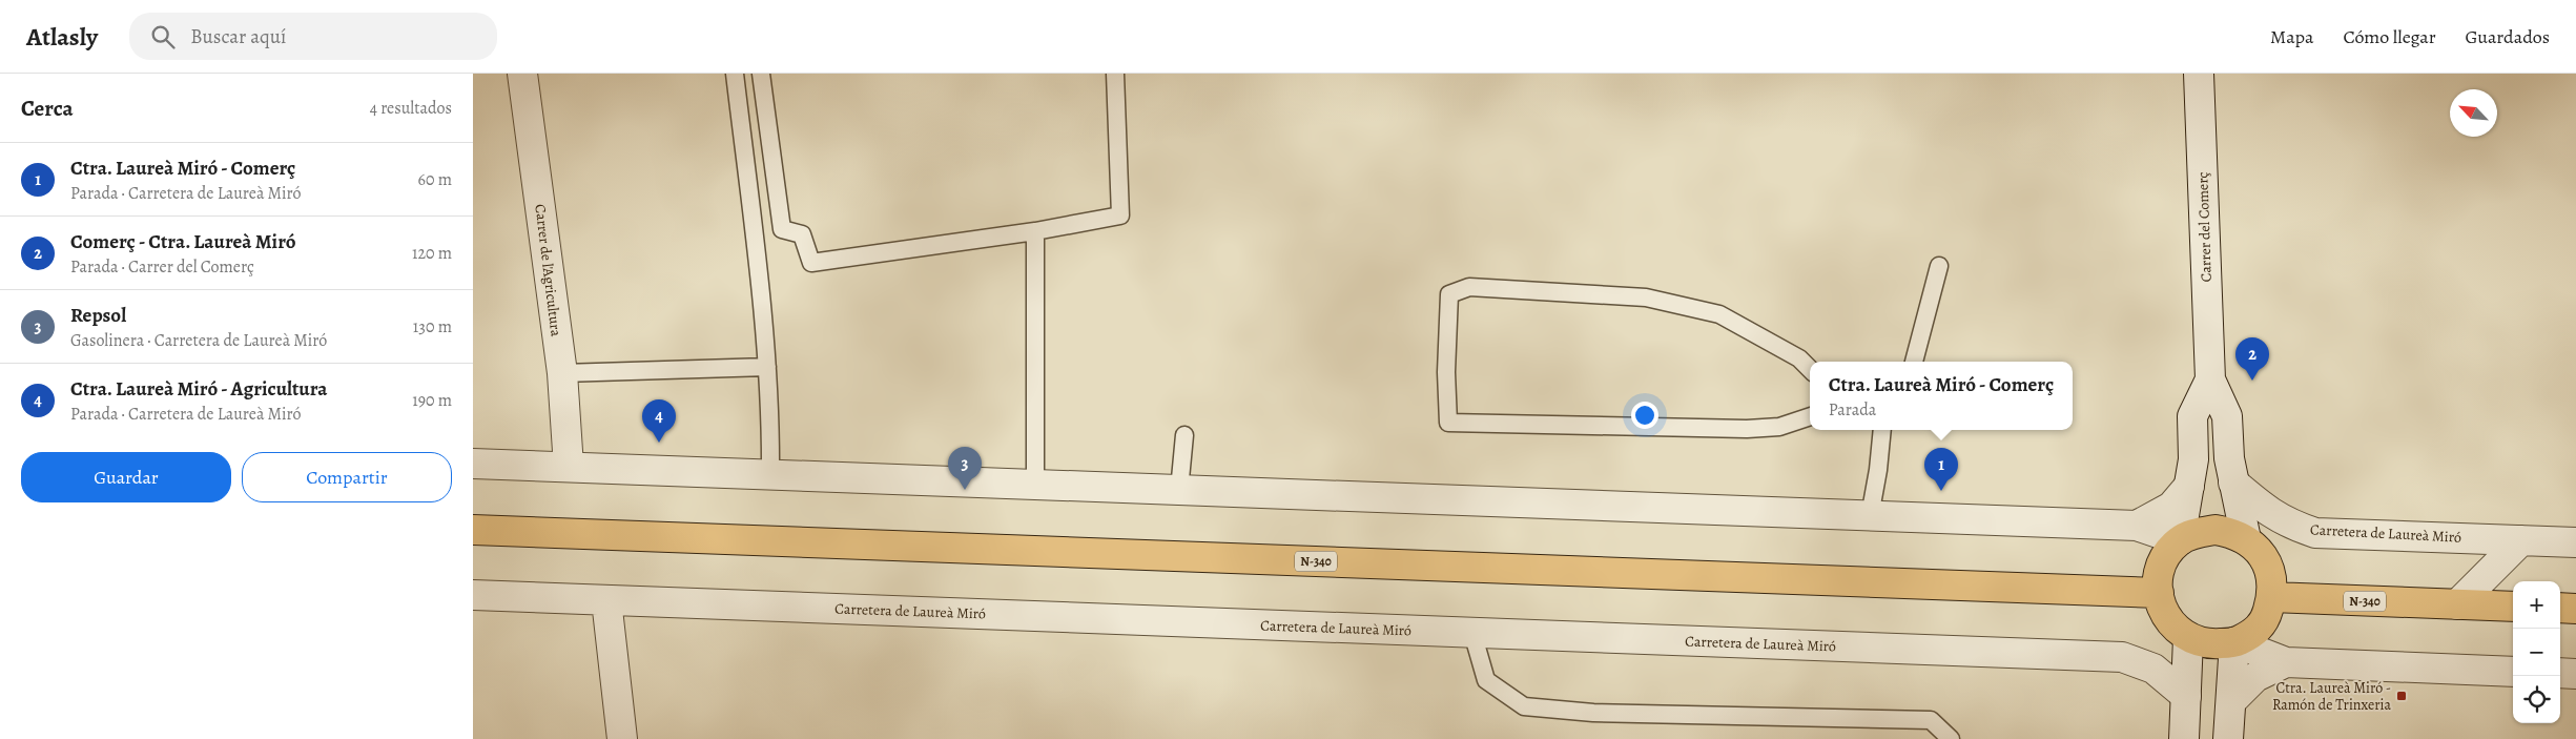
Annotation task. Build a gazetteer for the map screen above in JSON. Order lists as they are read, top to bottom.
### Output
{
  "streets": {
    "main road": ["N-340"],
    "street": ["Carrer del Comerç", "Carrer de l'Agricultura", "Carretera de Laureà Miró"]
  },
  "crossings": [
    ["Carrer del Comerç", "Carretera de Laureà Miró"],
    ["Carrer del Comerç", "N-340"]
  ],
  "places": {
    "transit": ["Ctra. Laureà Miró - Ramón de Trinxeria"]
  },
  "north": "top left",
  "page": {
    "header": "Atlasly",
    "search": "Buscar aquí",
    "nav": ["Mapa", "Cómo llegar", "Guardados"],
    "heading": ["Cerca", "4 resultados"],
    "list": [
      {
        "mark": "1",
        "name": "Ctra. Laureà Miró - Comerç",
        "note": "Parada · Carretera de Laureà Miró",
        "value": "60 m"
      },
      {
        "mark": "2",
        "name": "Comerç - Ctra. Laureà Miró",
        "note": "Parada · Carrer del Comerç",
        "value": "120 m"
      },
      {
        "mark": "3",
        "name": "Repsol",
        "note": "Gasolinera · Carretera de Laureà Miró",
        "value": "130 m"
      },
      {
        "mark": "4",
        "name": "Ctra. Laureà Miró - Agricultura",
        "note": "Parada · Carretera de Laureà Miró",
        "value": "190 m"
      }
    ],
    "pins": [
      "2",
      "4",
      "3",
      "1"
    ],
    "popup": ["Ctra. Laureà Miró - Comerç", "Parada"],
    "buttons": ["Guardar", "Compartir"],
    "map_buttons": ["+", "−"]
  }
}
